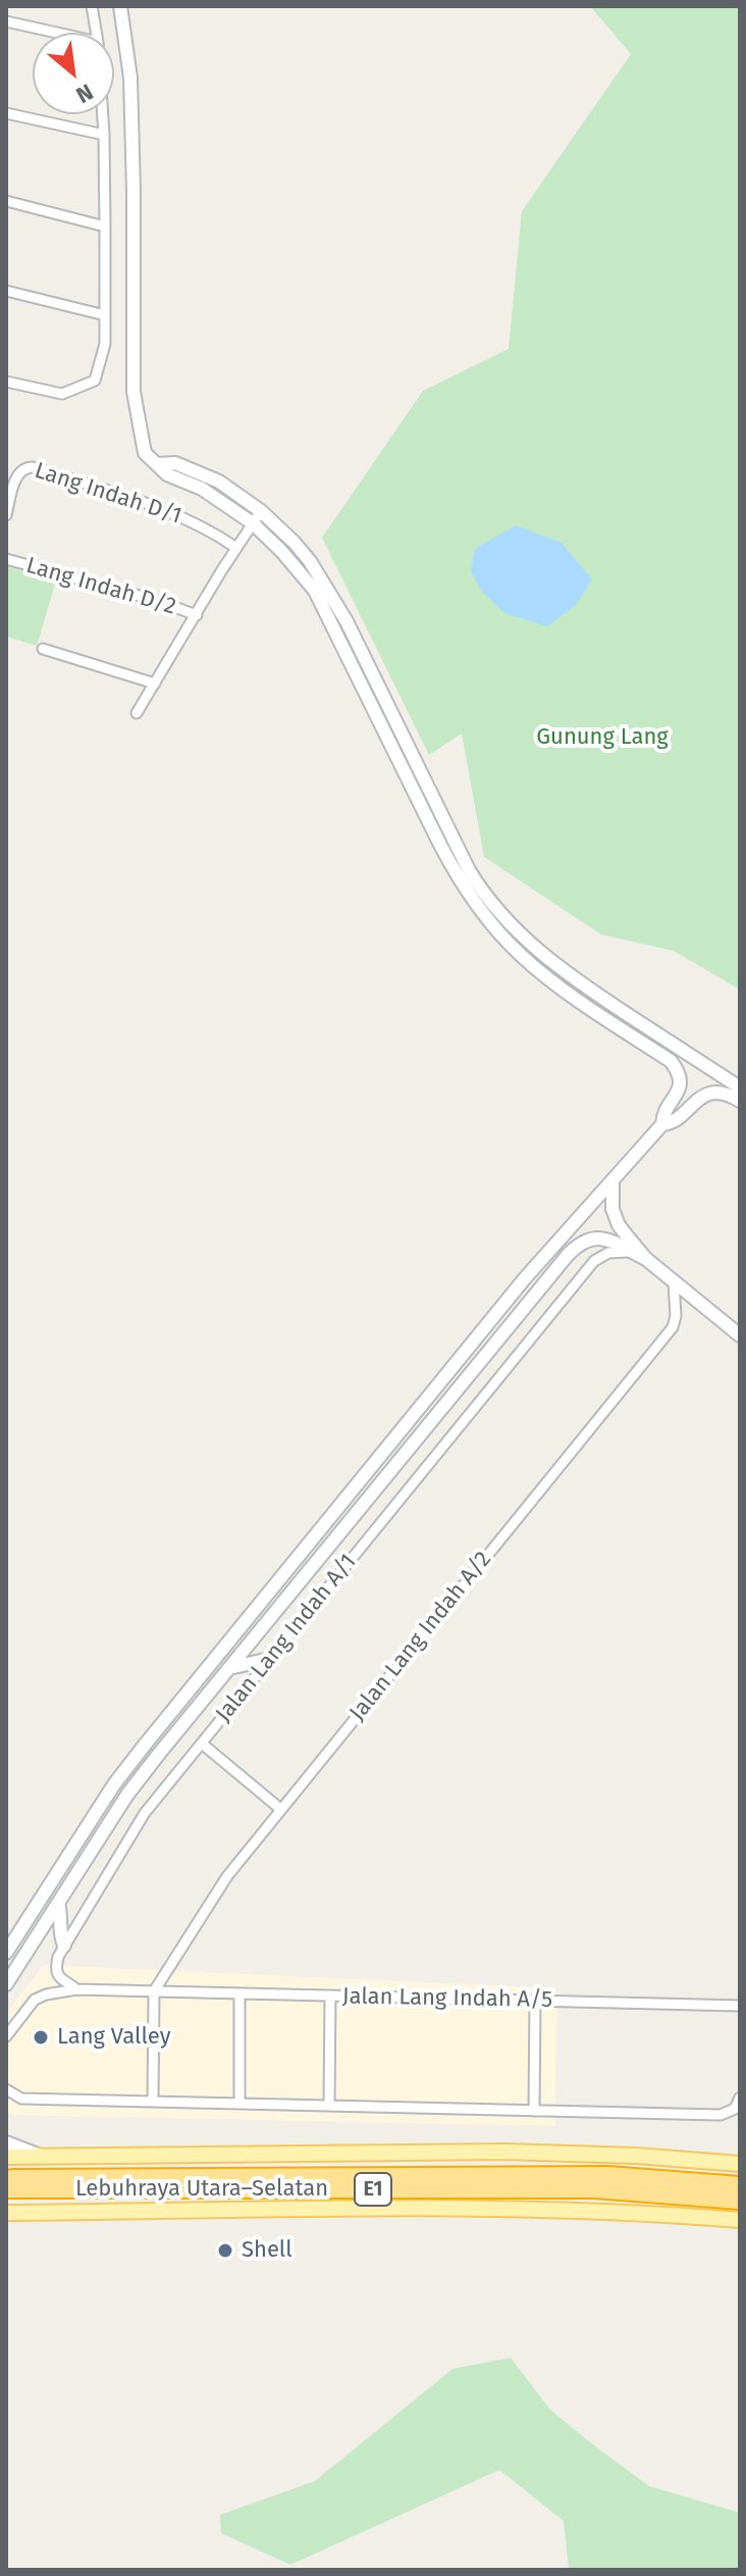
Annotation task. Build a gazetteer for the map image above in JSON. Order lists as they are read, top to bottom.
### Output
{
  "streets": {
    "highway": ["Lebuhraya Utara–Selatan", "E1"],
    "street": [
      "Lang Indah D/1",
      "Lang Indah D/2",
      "Jalan Lang Indah A/2",
      "Jalan Lang Indah A/1",
      "Jalan Lang Indah A/5"
    ]
  },
  "crossings": [
    ["Jalan Lang Indah A/2", "Jalan Lang Indah A/5"]
  ],
  "parks": ["Gunung Lang"],
  "places": ["Lang Valley", "Shell"],
  "north": "bottom right"
}
